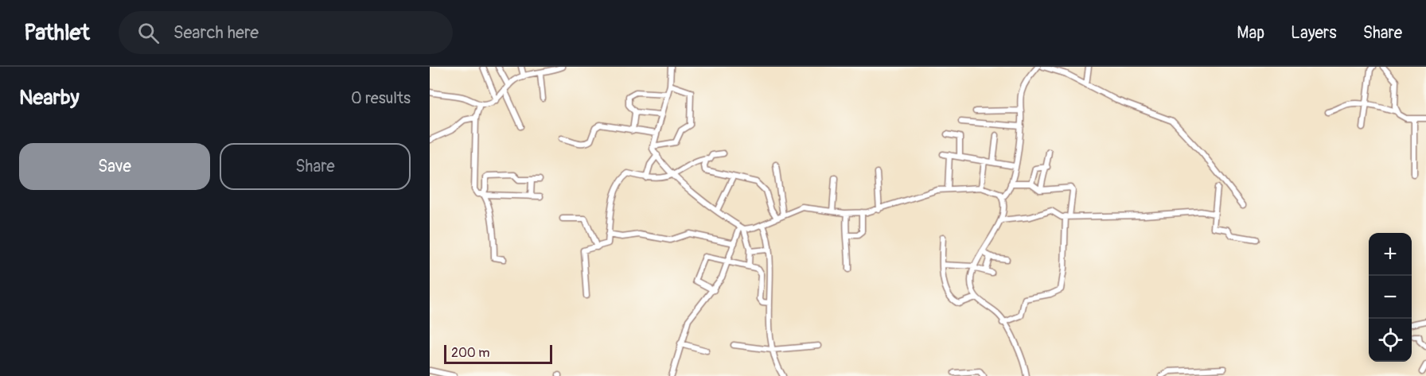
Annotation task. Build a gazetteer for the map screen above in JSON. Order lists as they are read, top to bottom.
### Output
{
  "scale_bar": "200 m",
  "page": {
    "header": "Pathlet",
    "search": "Search here",
    "nav": ["Map", "Layers", "Share"],
    "heading": ["Nearby", "0 results"],
    "buttons": ["Save", "Share"],
    "map_buttons": ["+", "−"],
    "scale": "200 m"
  }
}
